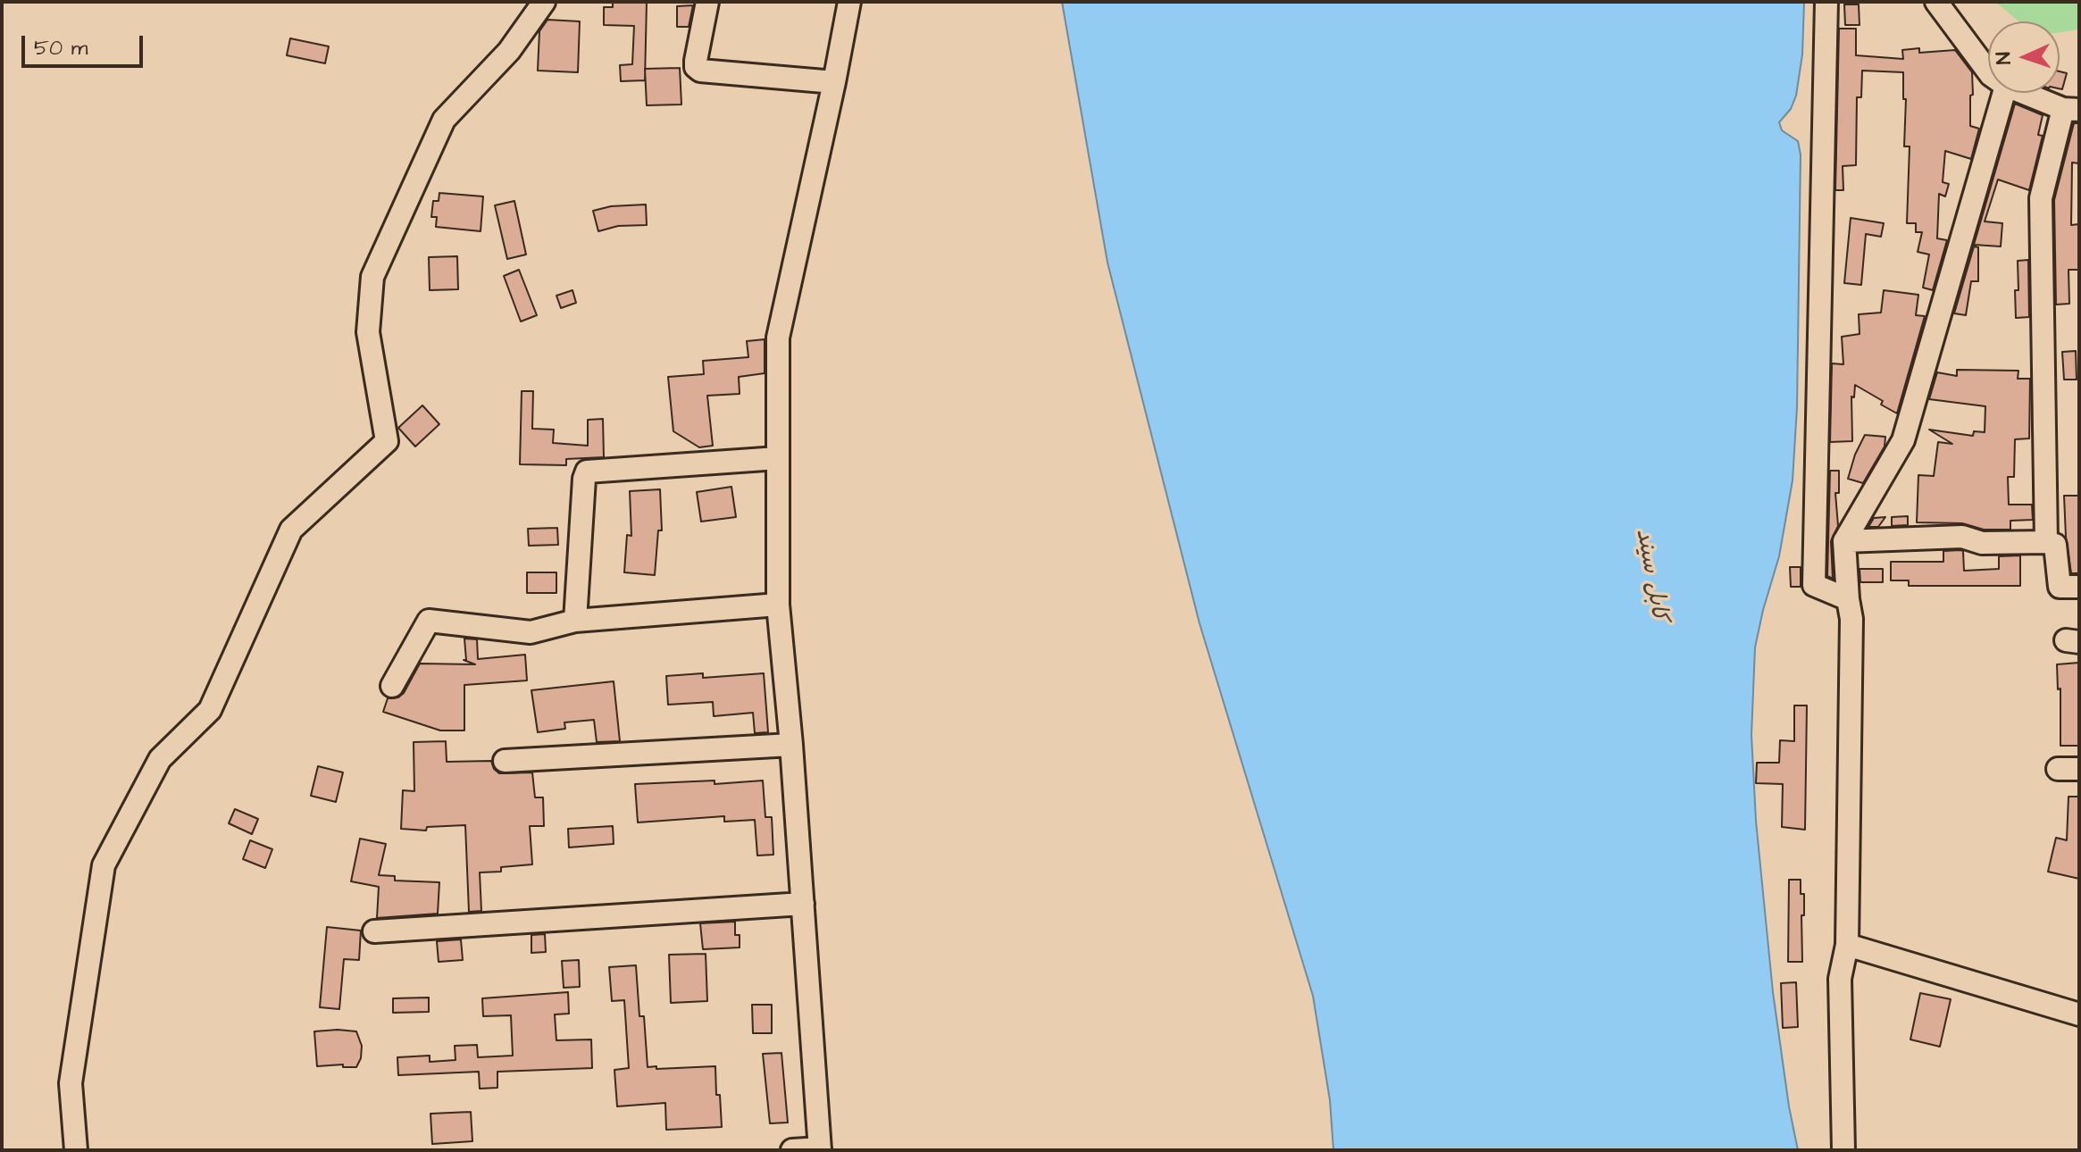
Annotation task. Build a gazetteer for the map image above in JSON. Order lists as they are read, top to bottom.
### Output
{
  "water": ["کابل سيند"],
  "scale_bar": "50 m",
  "north": "left"
}
